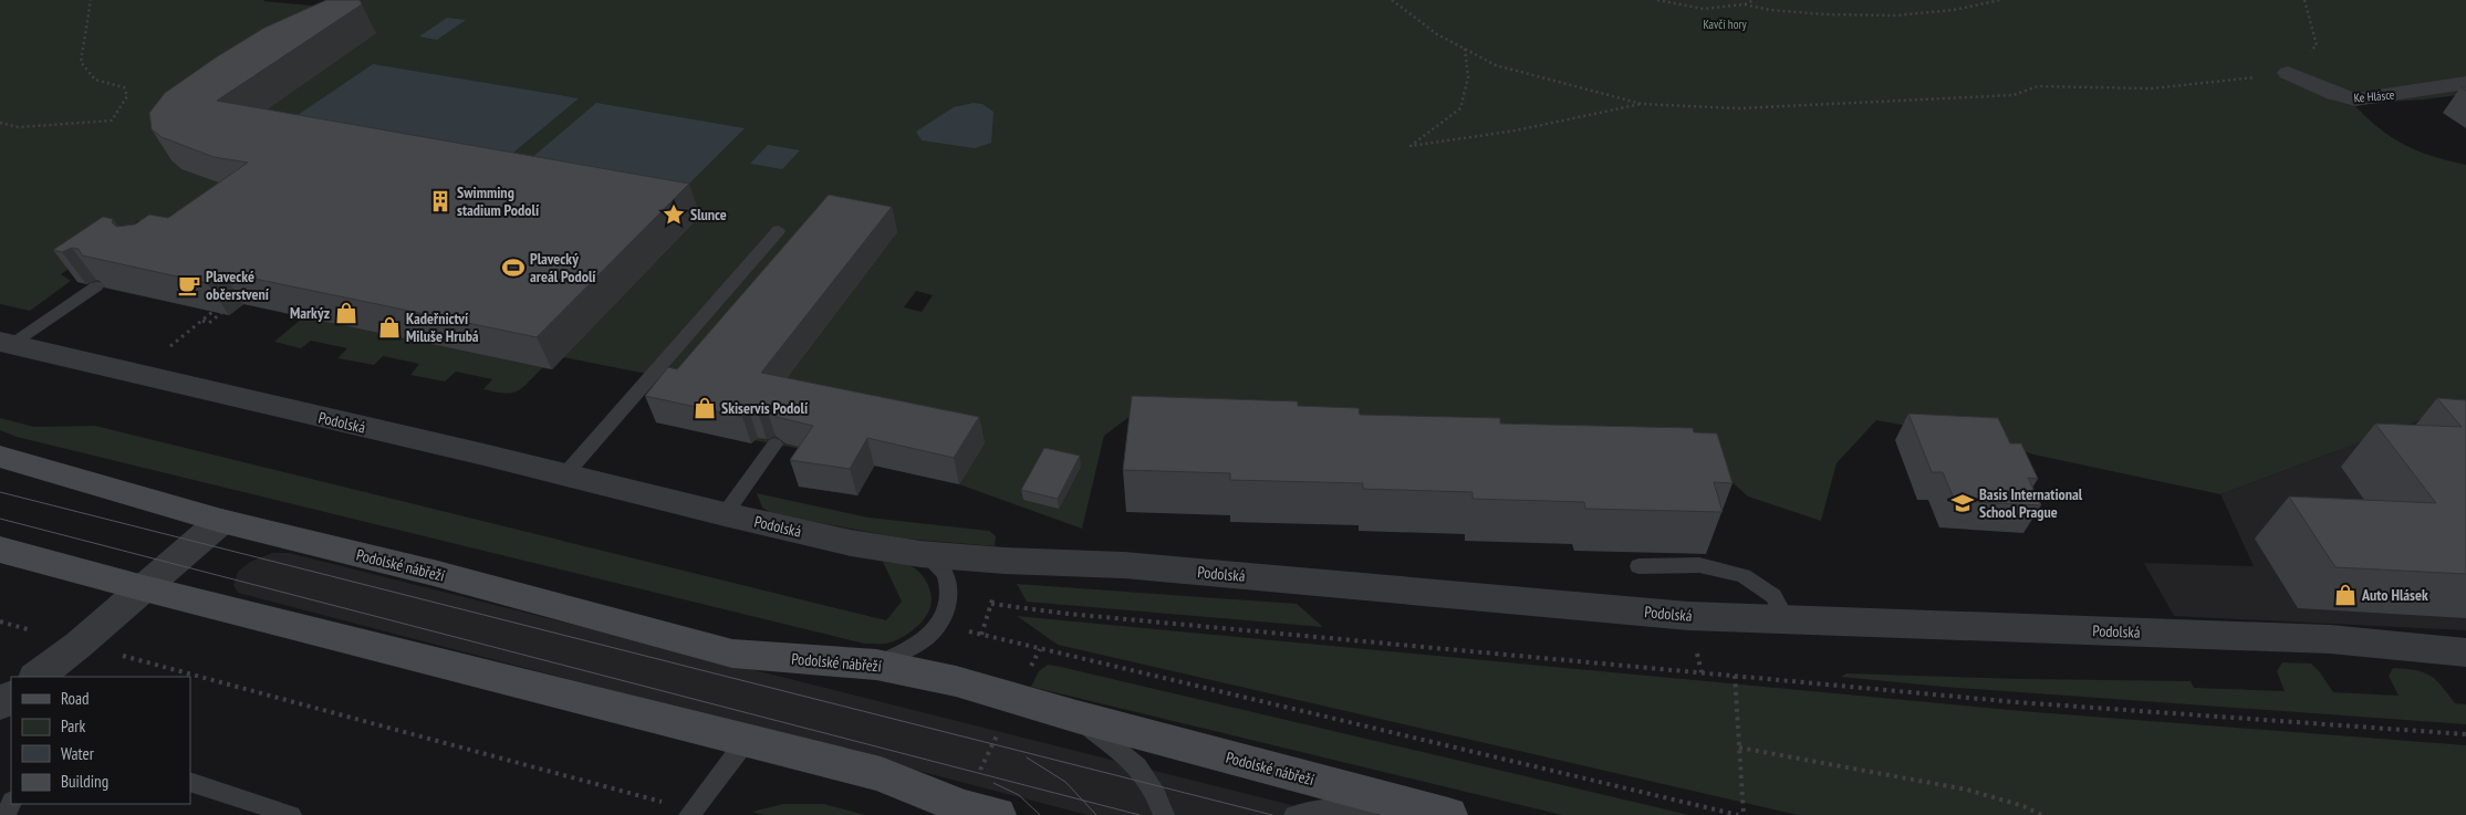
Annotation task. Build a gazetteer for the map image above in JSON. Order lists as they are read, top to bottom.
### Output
{
  "streets": {
    "main road": ["Podolské nábřeží"],
    "street": ["Ke Hlásce", "Podolská"]
  },
  "parks": ["Kavčí hory"],
  "places": {
    "building": ["Swimming stadium Podolí"],
    "place": ["Slunce"],
    "sports": ["Plavecký areál Podolí"],
    "cafe": ["Plavecké občerstvení"],
    "shop": [
      "Markýz",
      "Kadeřnictví Miluše Hrubá",
      "Skiservis Podolí",
      "Auto Hlásek"
    ],
    "school or university": ["Basis International School Prague"]
  },
  "legend": [
    "Road",
    "Park",
    "Water",
    "Building"
  ]
}
